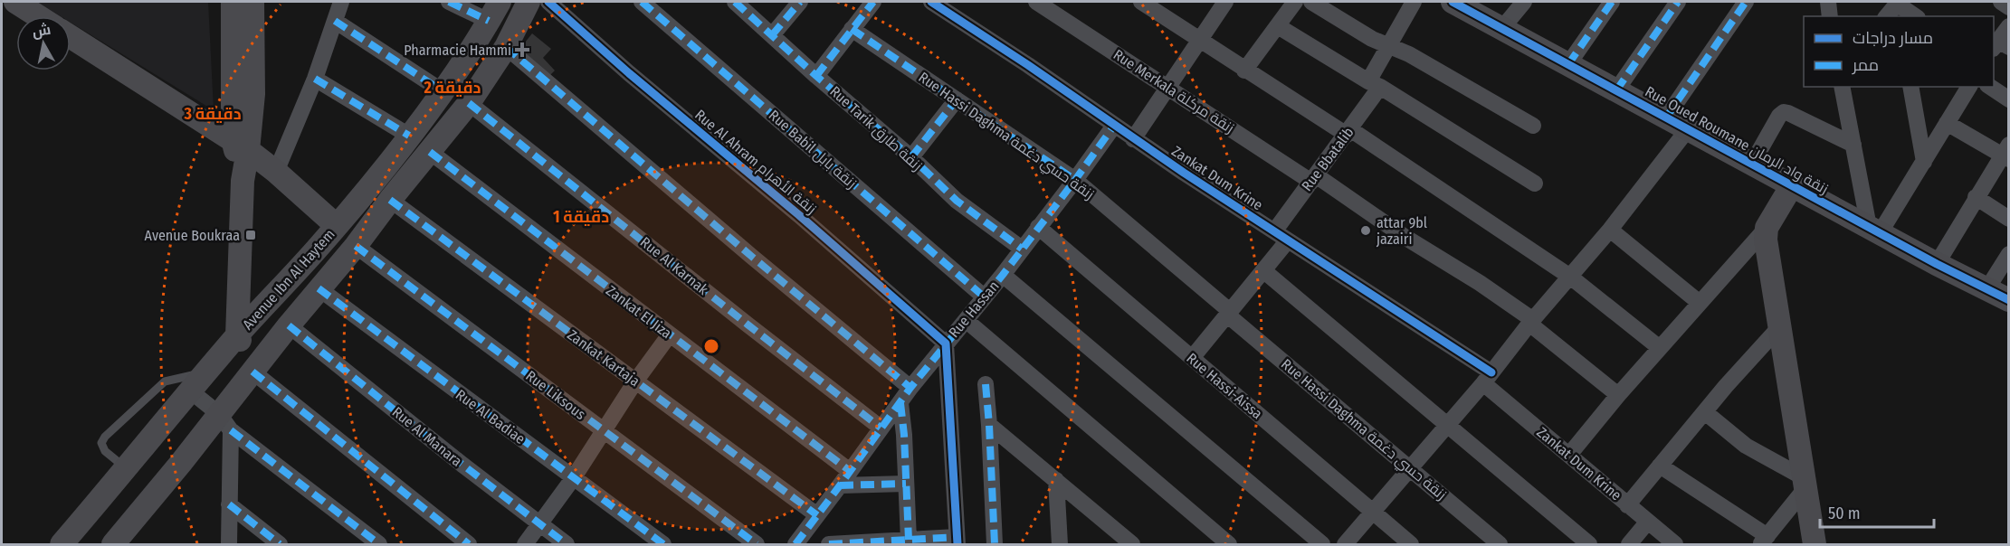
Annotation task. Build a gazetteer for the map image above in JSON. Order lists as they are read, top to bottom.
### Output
{
  "streets": {
    "street": [
      "Rue Merkala زنقة مركلة",
      "Rue Tarik زنقة طارق",
      "Rue Hassi Daghma زنقة حسي دغمة",
      "Rue Oued Roumane زنقة واد الرمان",
      "Rue Babil زنقة بابل",
      "Rue Bbatalib",
      "Rue Al Ahram زنقة الأهرام",
      "Zankat Dum Krine",
      "Rue Al Karnak",
      "Avenue Ibn Al Haytem",
      "Rue Hassan",
      "Zankat El Jiza",
      "Zankat Kartaja",
      "Rue Hassi-Aissa",
      "Rue Liksous",
      "Rue Al Badiae",
      "Rue Al Manara"
    ]
  },
  "crossings": [
    ["Rue Merkala زنقة مركلة", "Rue Bbatalib"],
    ["Rue Tarik زنقة طارق", "Rue Hassan"],
    ["Rue Hassi Daghma زنقة حسي دغمة", "Rue Hassan"],
    ["Rue Babil زنقة بابل", "Rue Hassan"],
    ["Rue Bbatalib", "Zankat Dum Krine"],
    ["Rue Al Ahram زنقة الأهرام", "Rue Hassan"],
    ["Zankat Dum Krine", "Rue Hassan"],
    ["Rue Al Karnak", "Avenue Ibn Al Haytem"],
    ["Rue Al Karnak", "Rue Hassan"],
    ["Avenue Ibn Al Haytem", "Zankat El Jiza"],
    ["Avenue Ibn Al Haytem", "Zankat Kartaja"],
    ["Avenue Ibn Al Haytem", "Rue Liksous"],
    ["Avenue Ibn Al Haytem", "Rue Al Badiae"],
    ["Avenue Ibn Al Haytem", "Rue Al Manara"],
    ["Rue Hassan", "Zankat El Jiza"],
    ["Rue Hassan", "Zankat Kartaja"],
    ["Rue Hassan", "Rue Hassi-Aissa"]
  ],
  "places": {
    "health": ["Pharmacie Hammi"],
    "other": ["attar 9bl jazairi"],
    "transit": ["Avenue Boukraa"]
  },
  "legend": ["مسار دراجات", "ممر"],
  "scale_bar": "50 m",
  "north": "top",
  "rings": ["2 دقيقة", "3 دقيقة", "1 دقيقة"]
}
